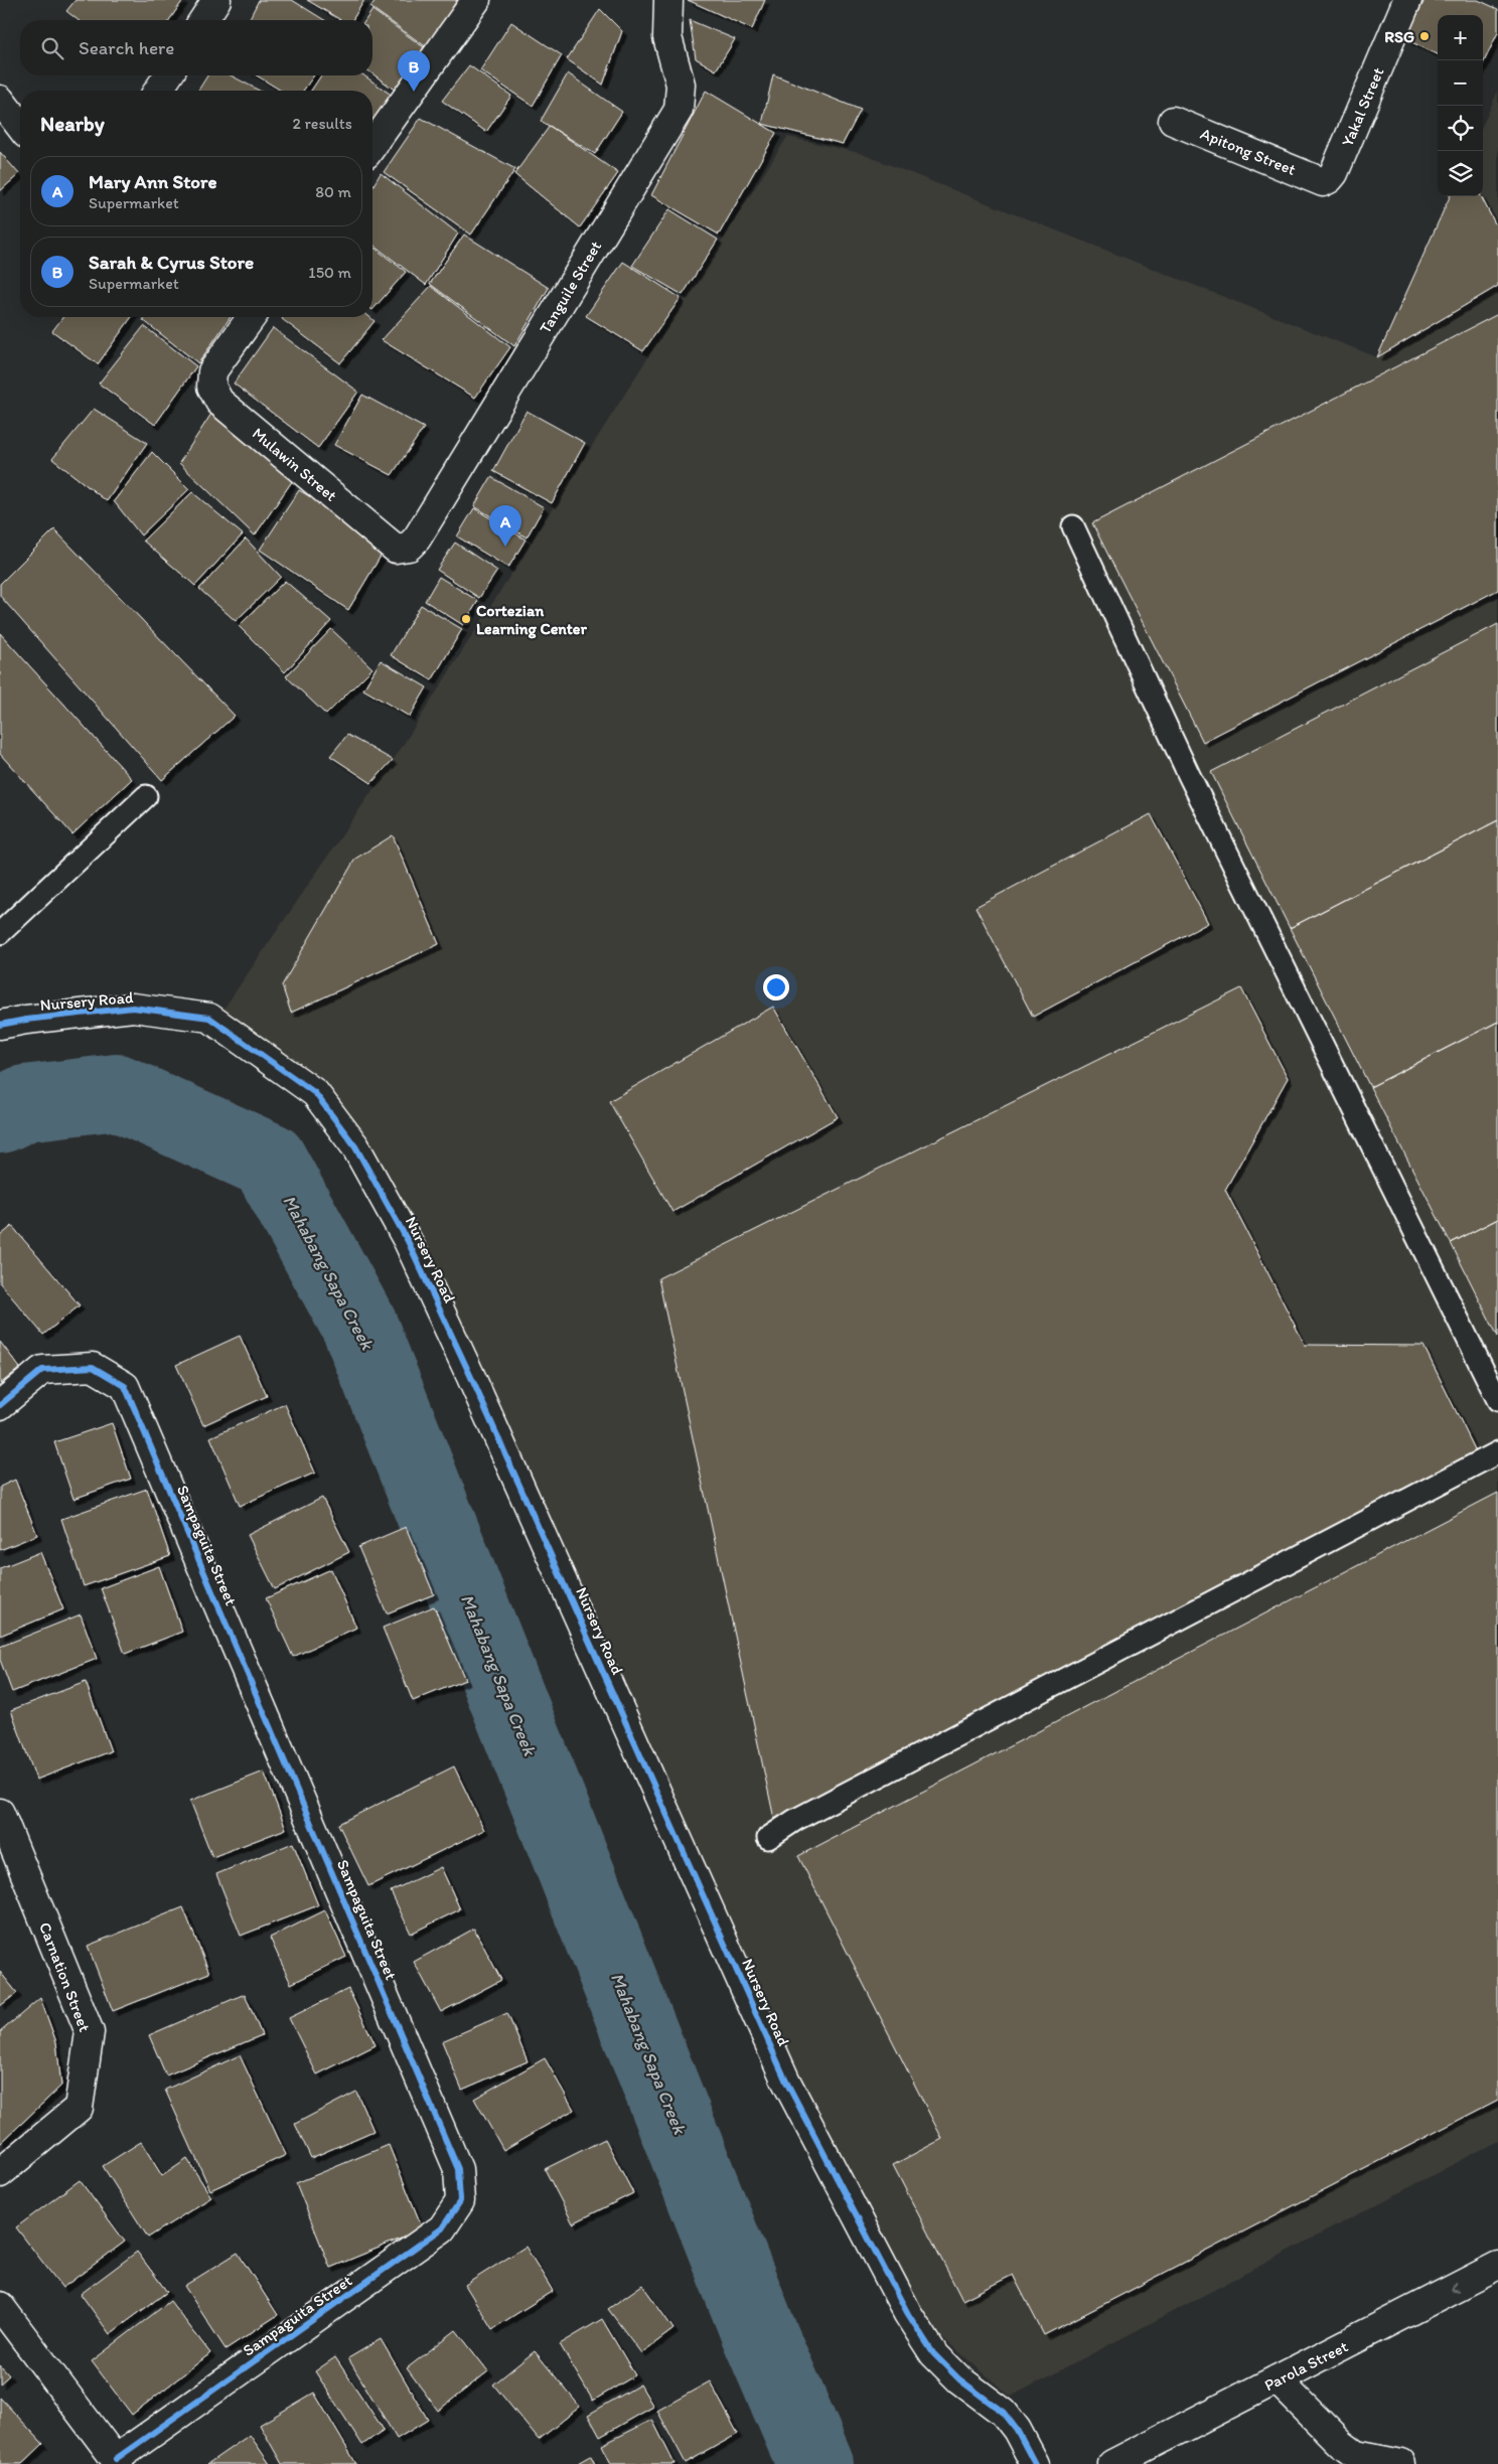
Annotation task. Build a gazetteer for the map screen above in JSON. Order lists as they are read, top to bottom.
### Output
{
  "streets": {
    "street": [
      "Yakal Street",
      "Apitong Street",
      "Tanguile Street",
      "Mulawin Street",
      "Nursery Road",
      "Sampaguita Street",
      "Carnation Street",
      "Parola Street"
    ]
  },
  "crossings": [
    ["Yakal Street", "Apitong Street"],
    ["Tanguile Street", "Mulawin Street"]
  ],
  "one_way": ["Parola Street"],
  "water": ["Mahabang Sapa Creek"],
  "places": ["RSG", "Cortezian Learning Center"],
  "page": {
    "map_buttons": ["+", "−"],
    "search": "Search here",
    "pins": ["B", "A"],
    "heading": ["Nearby", "2 results"],
    "list": [
      {
        "mark": "A",
        "name": "Mary Ann Store",
        "note": "Supermarket",
        "value": "80 m"
      },
      {
        "mark": "B",
        "name": "Sarah & Cyrus Store",
        "note": "Supermarket",
        "value": "150 m"
      }
    ]
  }
}
